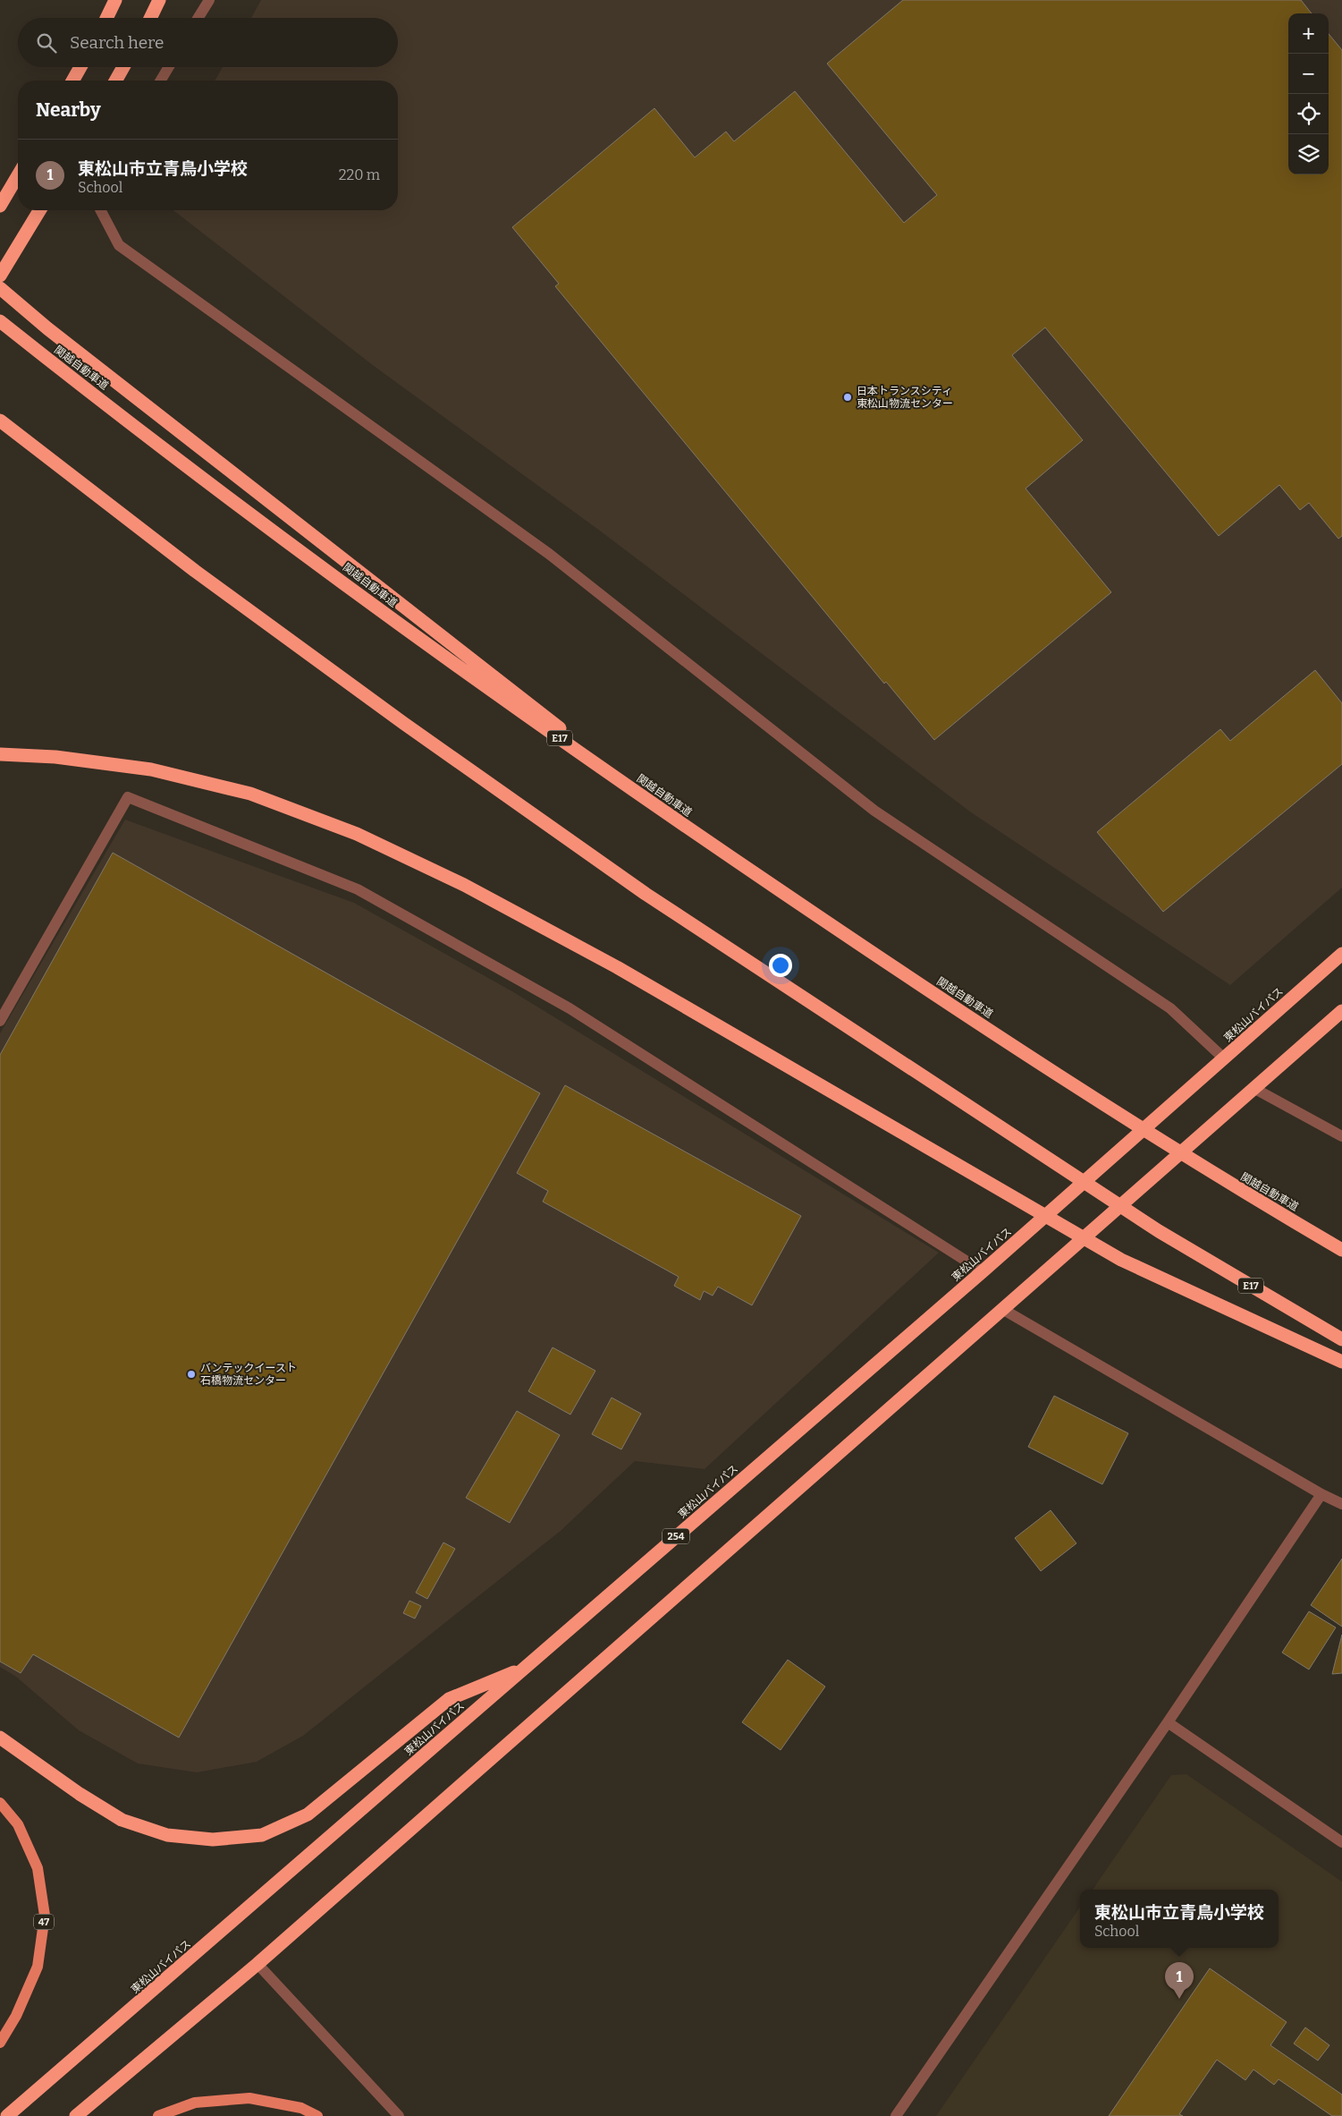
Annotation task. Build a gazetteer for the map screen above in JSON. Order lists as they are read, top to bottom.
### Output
{
  "streets": {
    "highway": [
      "関越自動車道",
      "E17",
      "東松山バイパス",
      "254"
    ],
    "main road": ["47"]
  },
  "places": ["日本トランスシティ 東松山物流センター", "バンテックイースト 石橋物流センター"],
  "page": {
    "map_buttons": ["+", "−"],
    "search": "Search here",
    "heading": "Nearby",
    "list": [
      {
        "mark": "1",
        "name": "東松山市立青鳥小学校",
        "note": "School",
        "value": "220 m"
      }
    ],
    "popup": ["東松山市立青鳥小学校", "School"],
    "pins": "1"
  }
}
